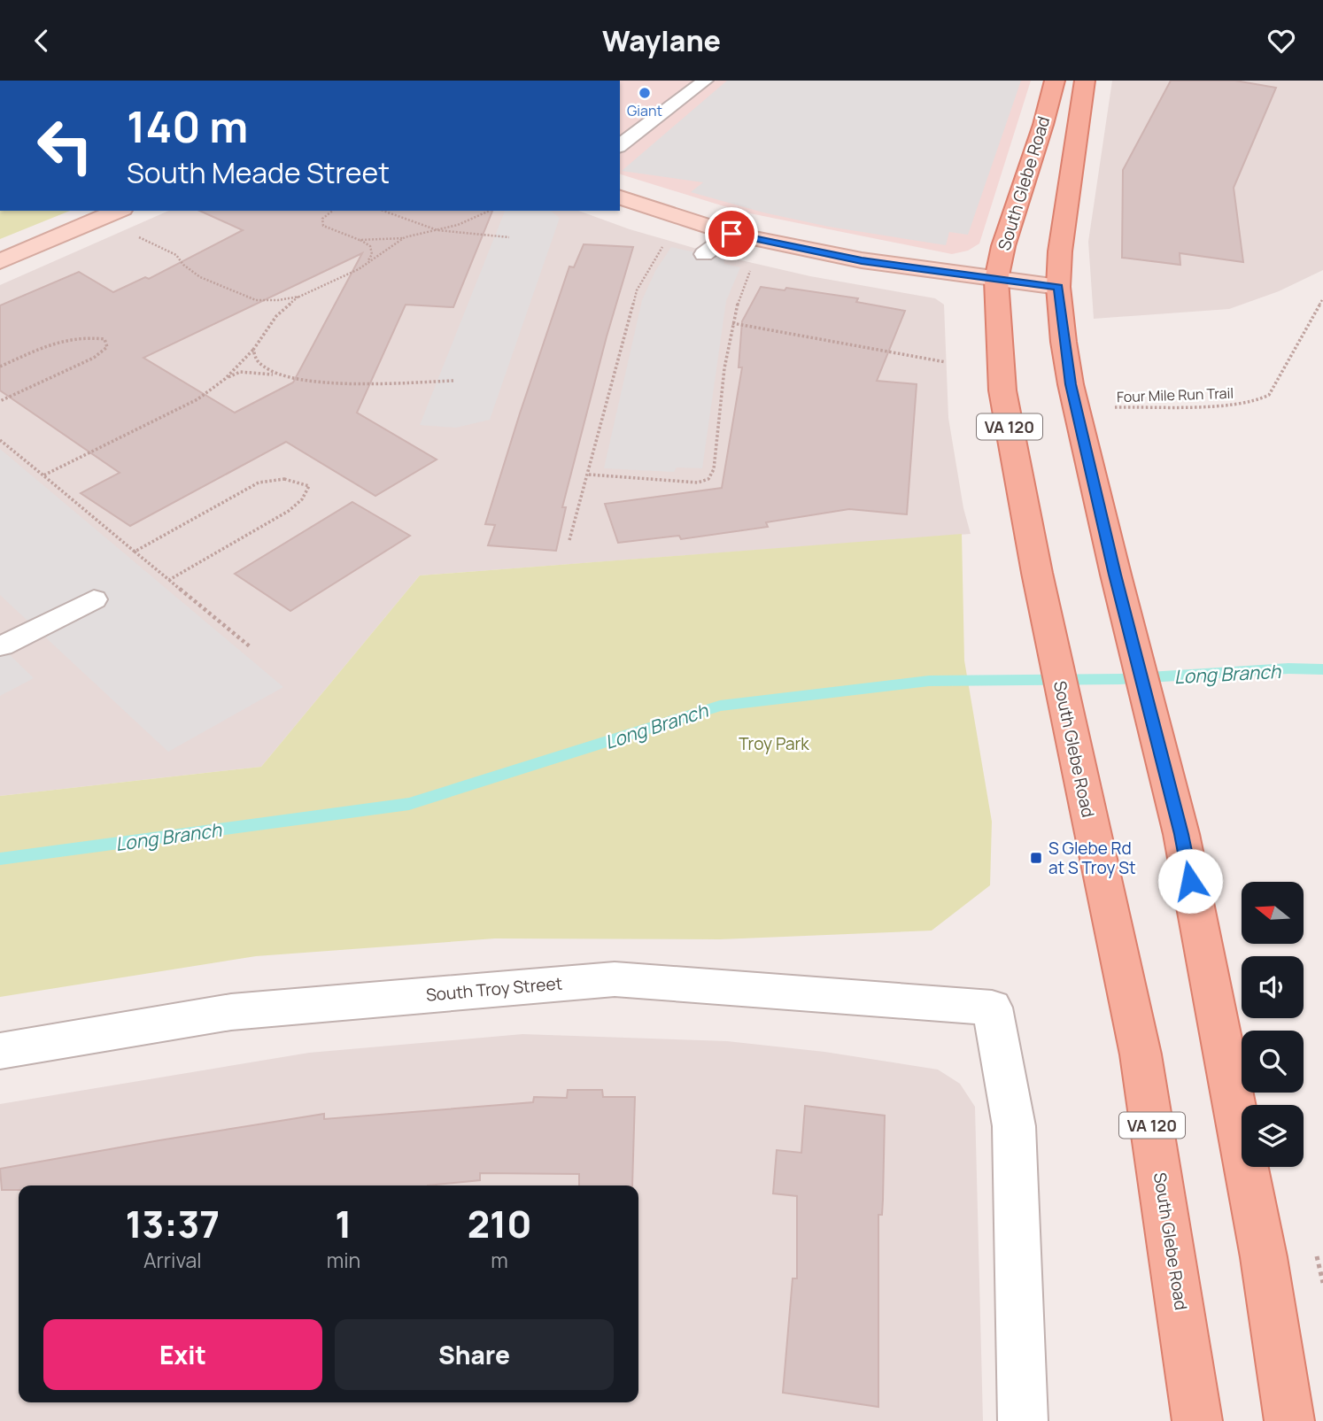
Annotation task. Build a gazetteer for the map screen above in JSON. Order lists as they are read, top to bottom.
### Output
{
  "streets": {
    "main road": ["South Glebe Road", "VA 120"],
    "street": ["South Troy Street"],
    "path": ["Four Mile Run Trail"]
  },
  "water": ["Long Branch"],
  "parks": ["Troy Park"],
  "places": {
    "other": ["Giant"],
    "transit": ["S Glebe Rd at S Troy St"]
  },
  "north": "left",
  "page": {
    "header": "Waylane",
    "turn": ["140 m", "South Meade Street"],
    "eta": [
      "13:37",
      "Arrival",
      "1",
      "min",
      "210",
      "m"
    ],
    "buttons": ["Exit", "Share"]
  }
}
